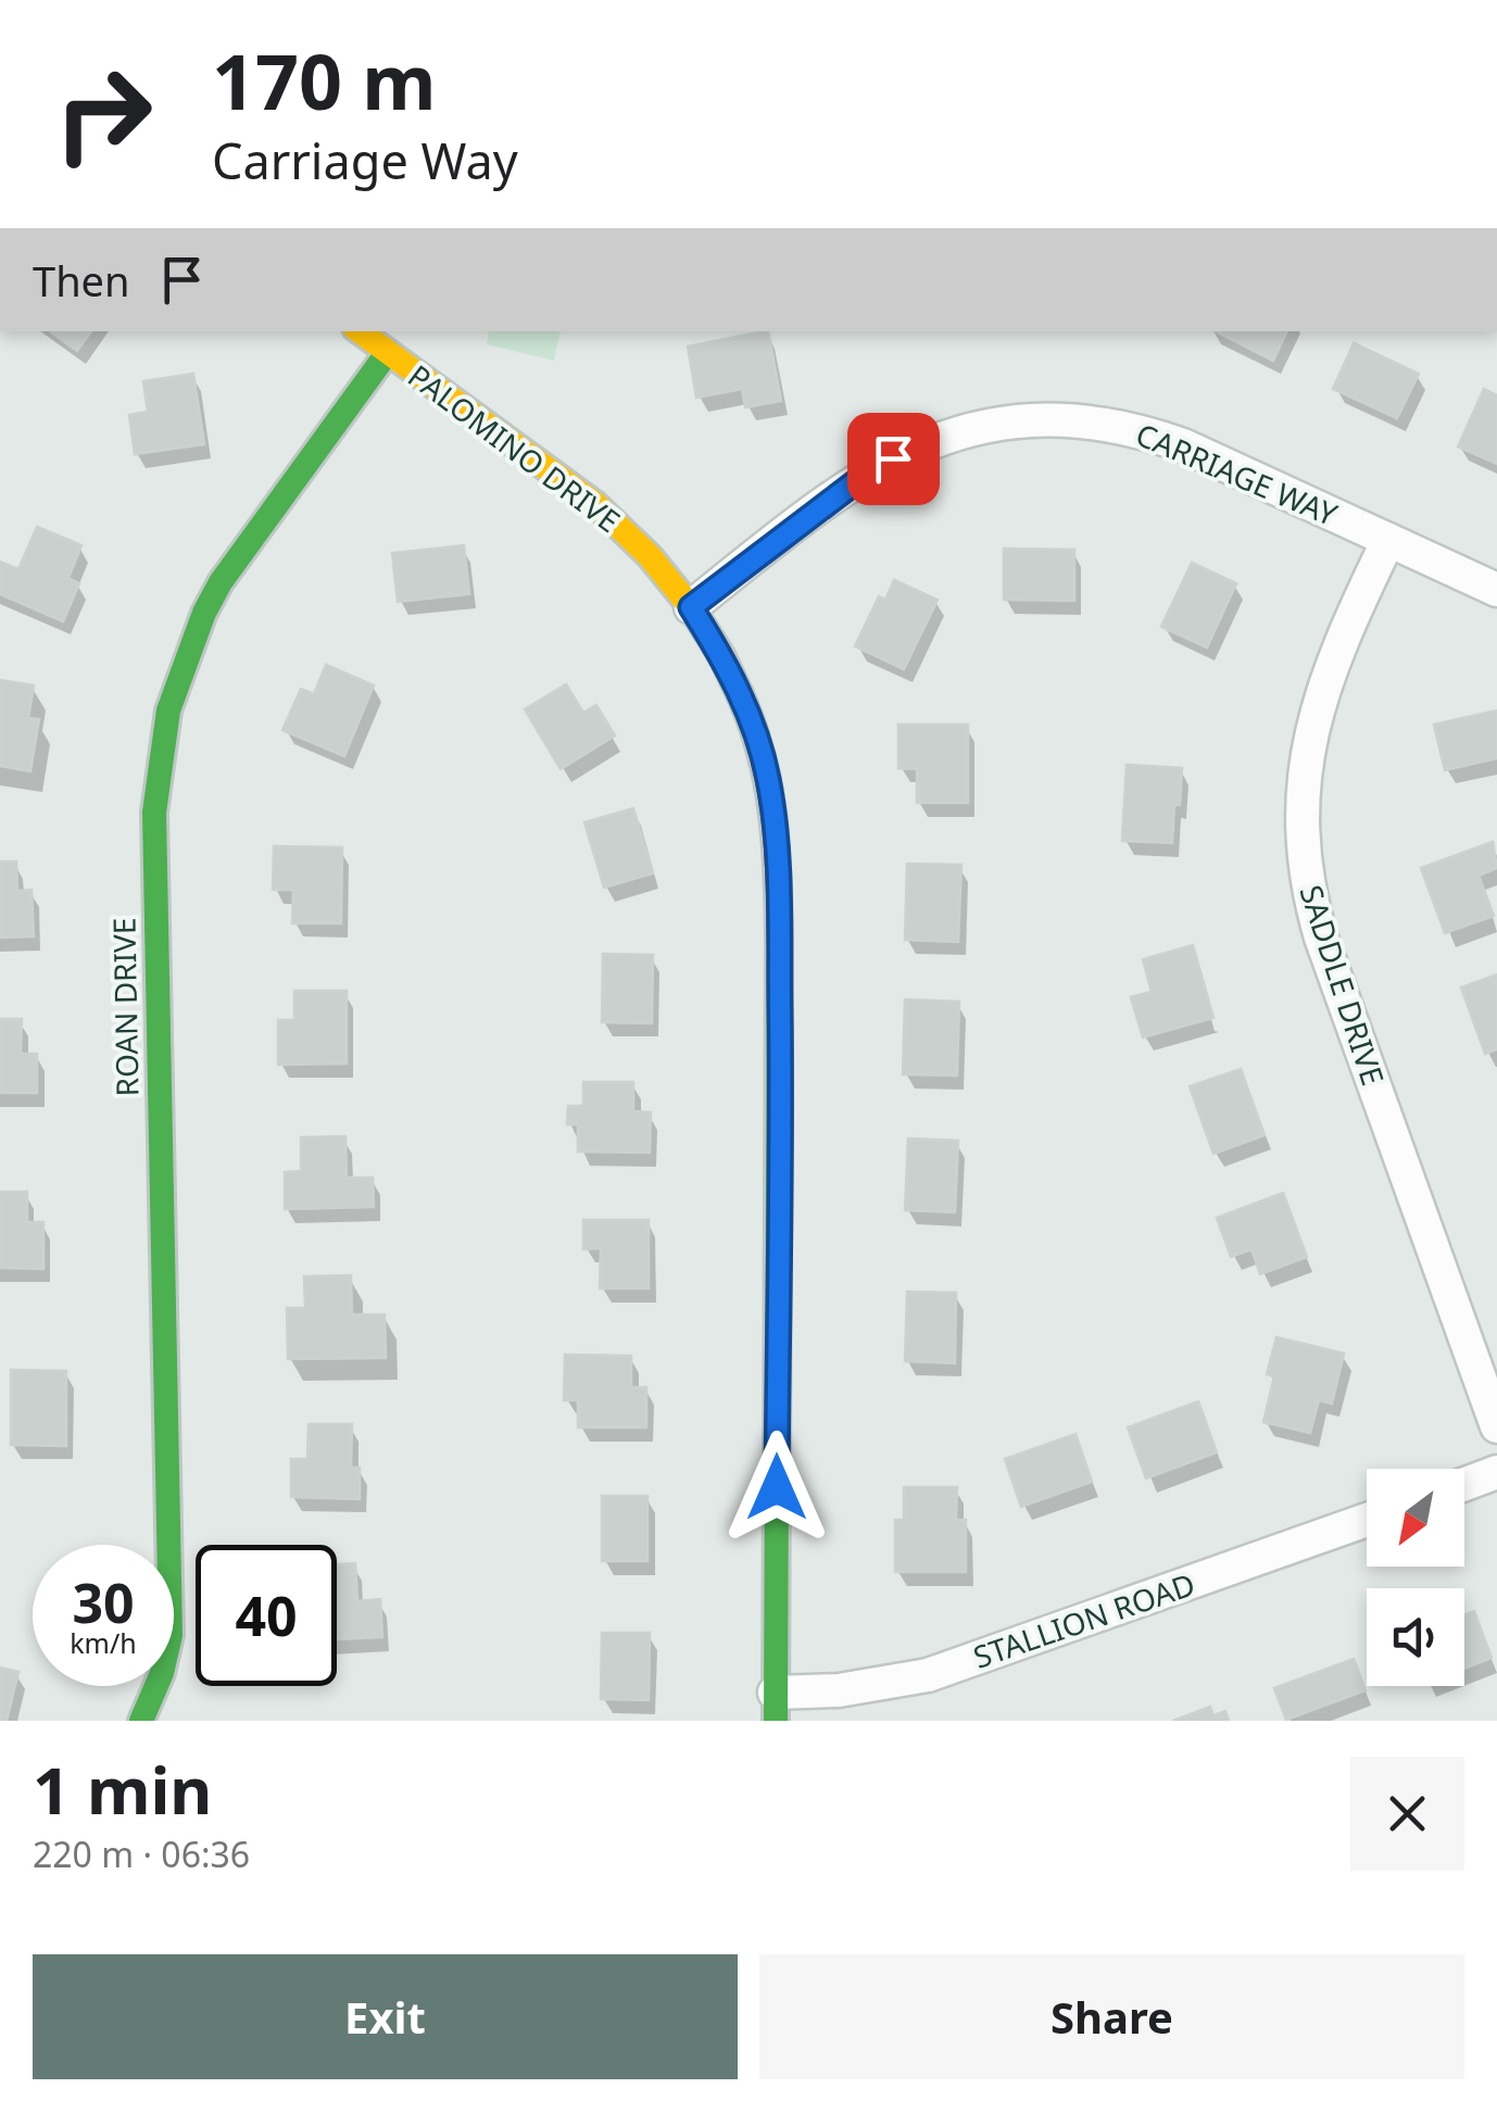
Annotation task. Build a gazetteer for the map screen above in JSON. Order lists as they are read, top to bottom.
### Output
{
  "streets": {
    "street": [
      "PALOMINO DRIVE",
      "CARRIAGE WAY",
      "SADDLE DRIVE",
      "ROAN DRIVE",
      "STALLION ROAD"
    ]
  },
  "crossings": [
    ["PALOMINO DRIVE", "CARRIAGE WAY"],
    ["PALOMINO DRIVE", "ROAN DRIVE"],
    ["PALOMINO DRIVE", "STALLION ROAD"],
    ["CARRIAGE WAY", "SADDLE DRIVE"]
  ],
  "north": "bottom left",
  "page": {
    "turn": ["170 m", "Carriage Way"],
    "then": "Then",
    "speed": "30 km/h",
    "limit": "40",
    "heading": ["1 min", "220 m · 06:36"],
    "buttons": ["Exit", "Share"]
  }
}
